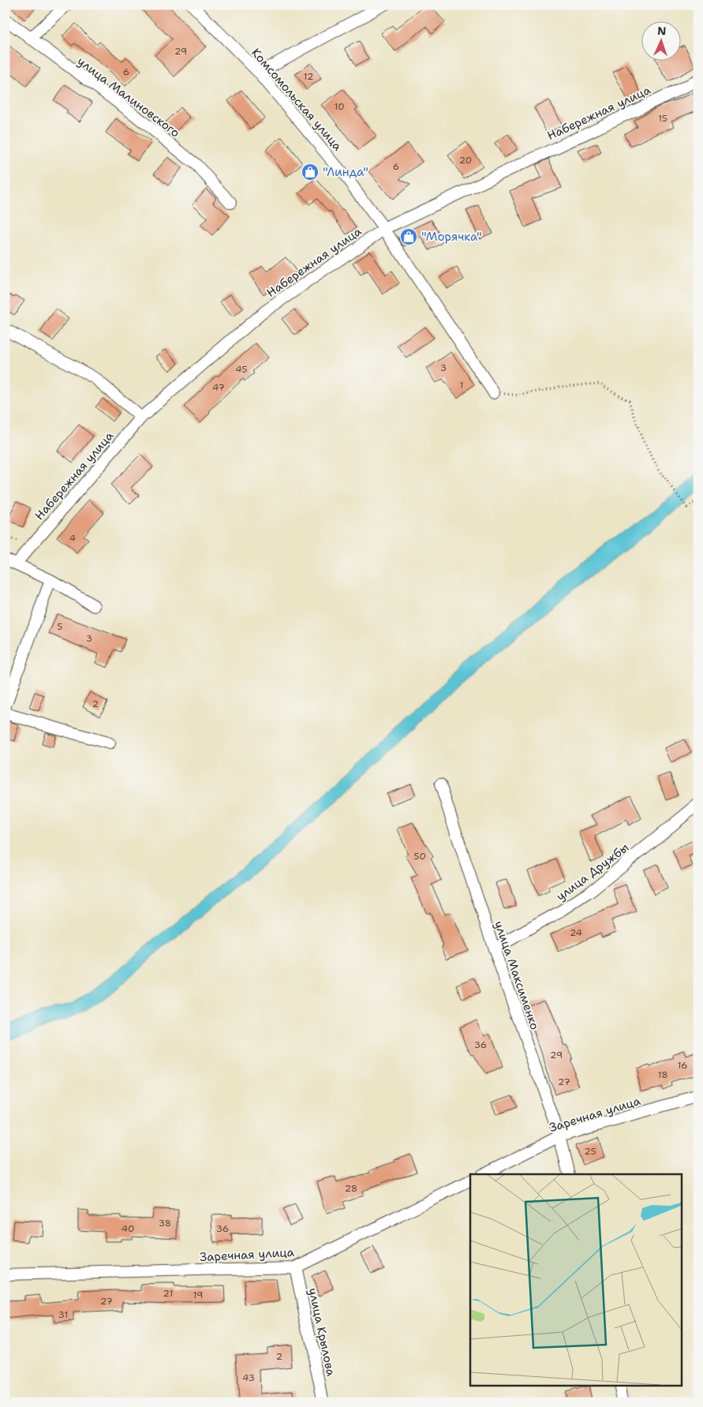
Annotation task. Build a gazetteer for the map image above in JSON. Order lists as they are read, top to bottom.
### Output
{
  "streets": {
    "street": [
      "улица Малиновского",
      "Комсомольская улица",
      "Набережная улица",
      "улица Дружбы",
      "улица Максименко",
      "Заречная улица",
      "улица Крылова"
    ]
  },
  "crossings": [
    ["Комсомольская улица", "Набережная улица"],
    ["улица Дружбы", "улица Максименко"],
    ["улица Максименко", "Заречная улица"],
    ["Заречная улица", "улица Крылова"]
  ],
  "places": {
    "shop": ["\"Линда\"", "\"Морячка\""]
  },
  "house_numbers": [
    "29",
    "6",
    "12",
    "10",
    "15",
    "20",
    "6",
    "3",
    "45",
    "1",
    "47",
    "4",
    "5",
    "3",
    "2",
    "50",
    "24",
    "36",
    "29",
    "16",
    "18",
    "27",
    "25",
    "28",
    "38",
    "40",
    "36",
    "21",
    "19",
    "27",
    "31",
    "2",
    "43"
  ],
  "north": "top"
}
